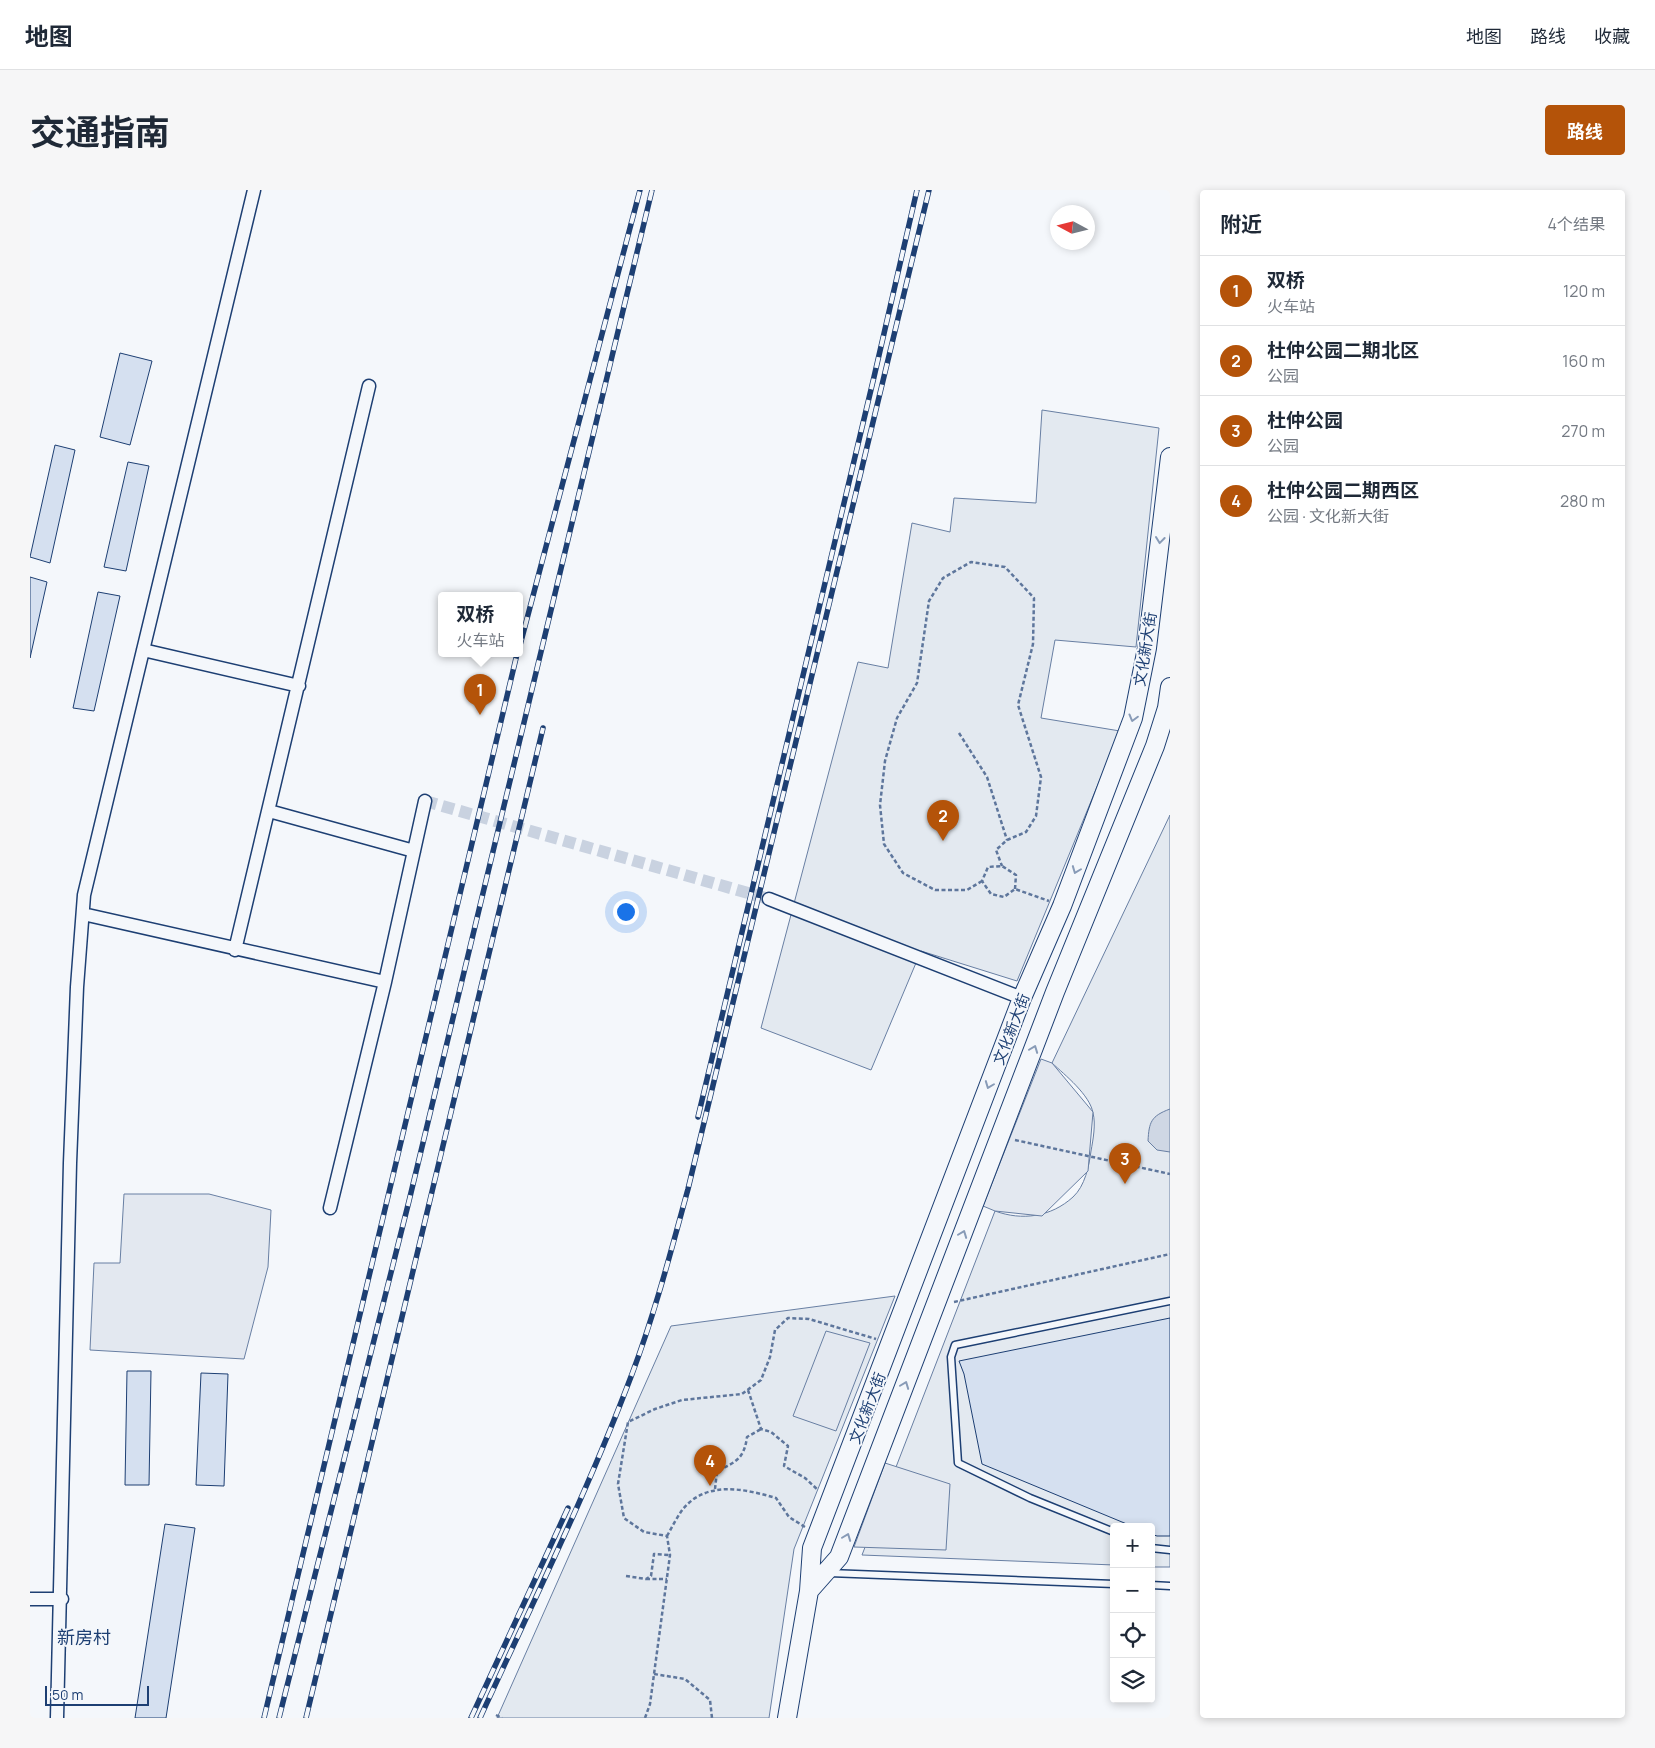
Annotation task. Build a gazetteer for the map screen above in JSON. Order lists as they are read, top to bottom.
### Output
{
  "streets": {
    "street": ["文化新大街"]
  },
  "districts": ["新房村"],
  "scale_bar": "50 m",
  "north": "left",
  "page": {
    "header": "地图",
    "nav": ["地图", "路线", "收藏"],
    "title": "交通指南",
    "buttons": "路线",
    "heading": ["附近", "4个结果"],
    "list": [
      {
        "mark": "1",
        "name": "双桥",
        "note": "火车站",
        "value": "120 m"
      },
      {
        "mark": "2",
        "name": "杜仲公园二期北区",
        "note": "公园",
        "value": "160 m"
      },
      {
        "mark": "3",
        "name": "杜仲公园",
        "note": "公园",
        "value": "270 m"
      },
      {
        "mark": "4",
        "name": "杜仲公园二期西区",
        "note": "公园 · 文化新大街",
        "value": "280 m"
      }
    ],
    "popup": ["双桥", "火车站"],
    "pins": [
      "1",
      "2",
      "3",
      "4"
    ],
    "map_buttons": ["+", "−"],
    "scale": "50 m"
  }
}
